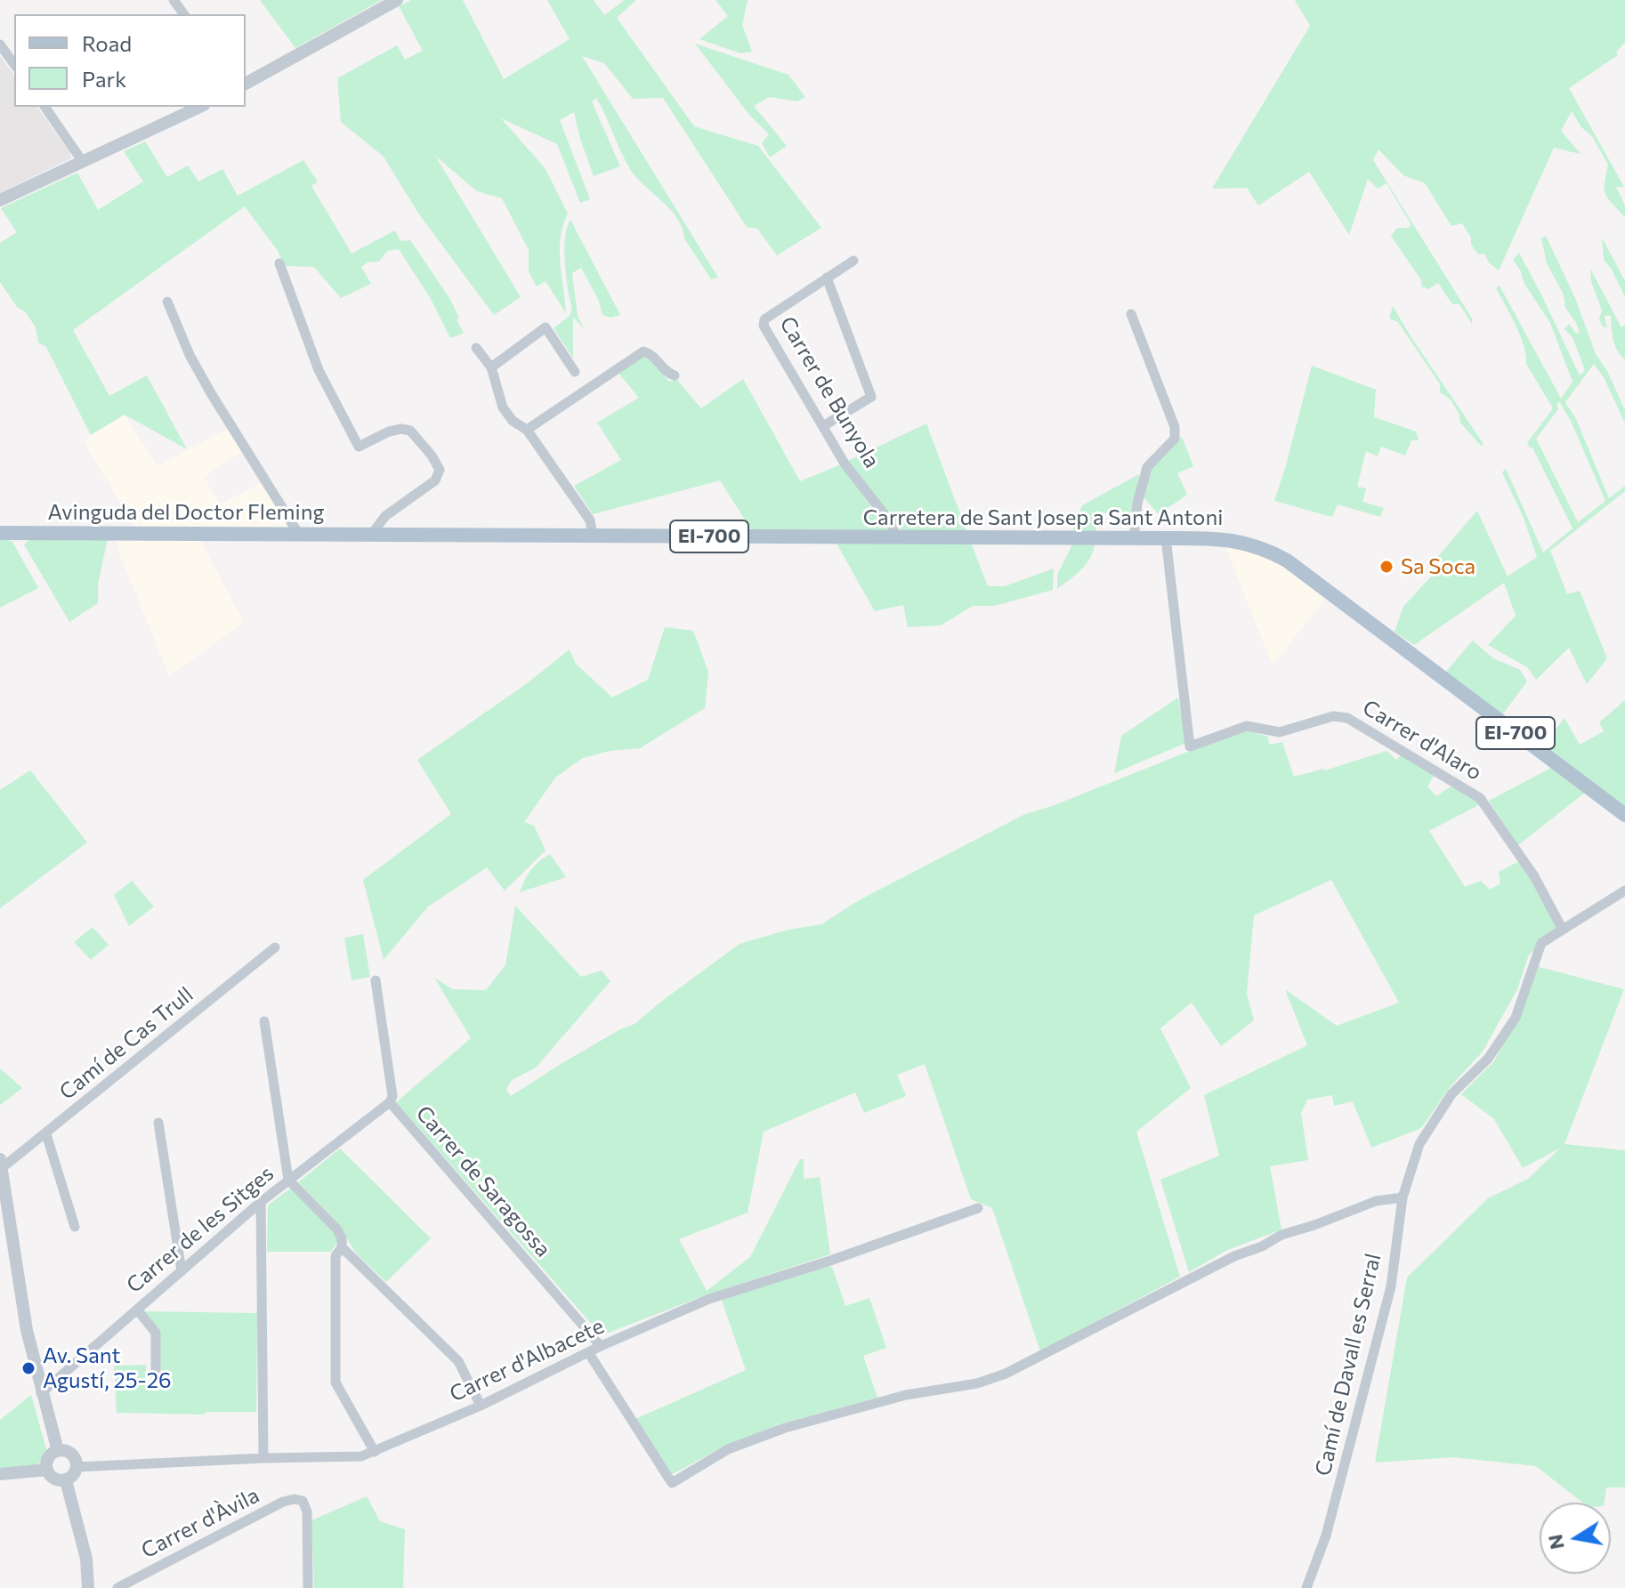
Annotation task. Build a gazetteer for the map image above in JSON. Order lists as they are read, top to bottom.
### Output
{
  "streets": {
    "main road": ["Avinguda del Doctor Fleming", "Carretera de Sant Josep a Sant Antoni", "EI-700"],
    "street": [
      "Carrer de Bunyola",
      "Carrer d'Alaro",
      "Camí de Cas Trull",
      "Carrer de Saragossa",
      "Carrer de les Sitges",
      "Carrer d'Albacete",
      "Camí de Davall es Serral",
      "Carrer d'Àvila"
    ]
  },
  "crossings": [
    ["Carrer de Bunyola", "Carretera de Sant Josep a Sant Antoni"],
    ["Avinguda del Doctor Fleming", "Carretera de Sant Josep a Sant Antoni"],
    ["Carretera de Sant Josep a Sant Antoni", "Carrer d'Alaro"],
    ["Carrer d'Alaro", "Camí de Davall es Serral"],
    ["Carrer de Saragossa", "Carrer de les Sitges"],
    ["Carrer de Saragossa", "Carrer d'Albacete"]
  ],
  "places": ["Sa Soca", "Av. Sant Agustí, 25-26"],
  "legend": ["Road", "Park"],
  "north": "left"
}
